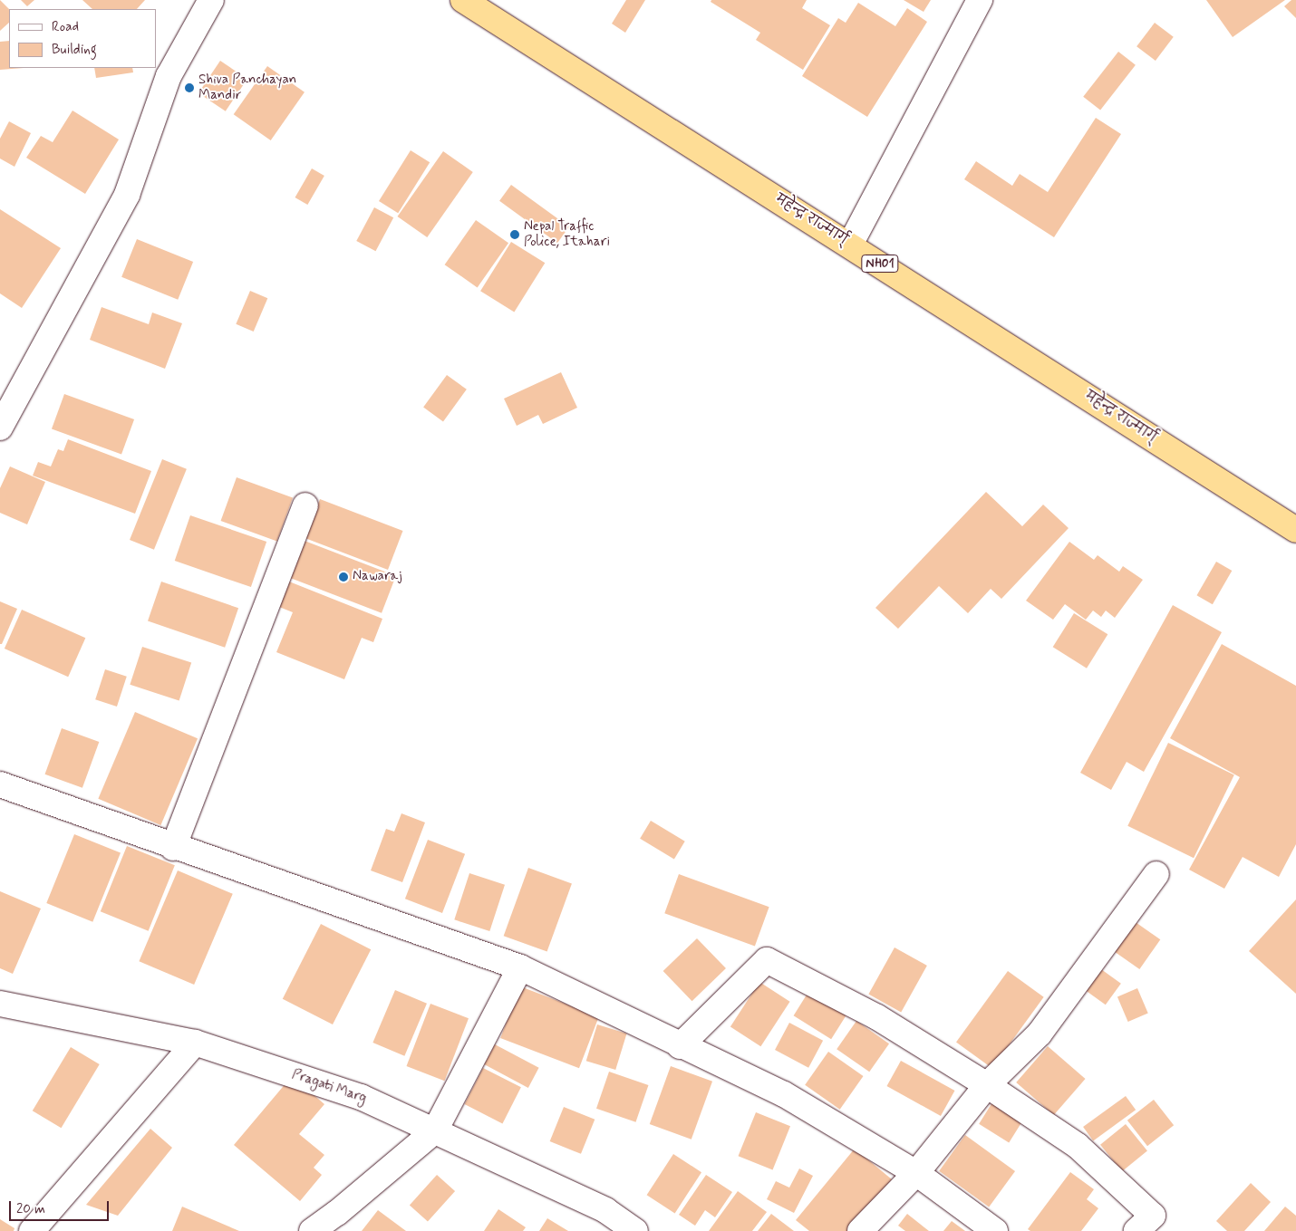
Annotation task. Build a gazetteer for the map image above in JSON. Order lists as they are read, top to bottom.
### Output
{
  "streets": {
    "highway": ["महेन्द्र राज्मार्ग्", "NH01"],
    "street": ["Pragati Marg"]
  },
  "places": ["Shiva Panchayan Mandir", "Nepal Traffic Police, Itahari", "Nawaraj"],
  "legend": ["Road", "Building"],
  "scale_bar": "20 m"
}
